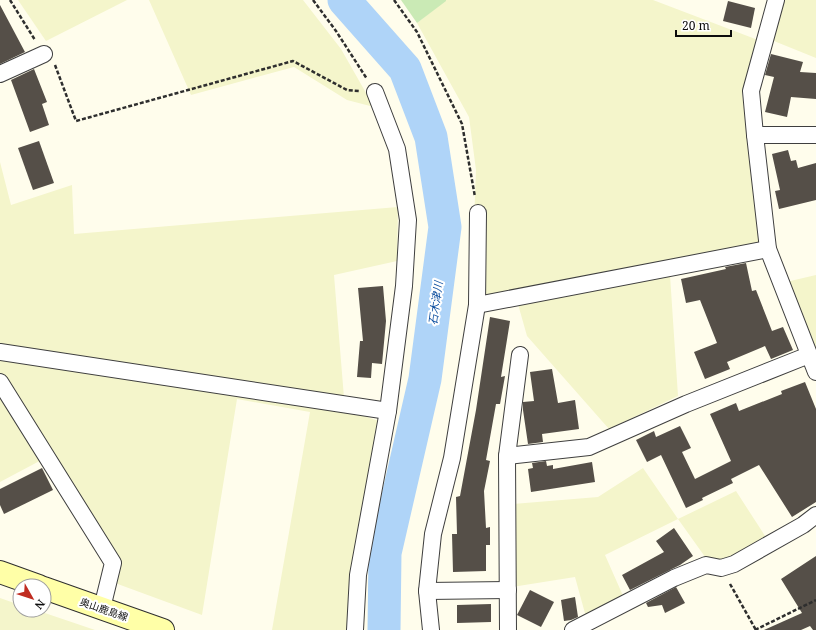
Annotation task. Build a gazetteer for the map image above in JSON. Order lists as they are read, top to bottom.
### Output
{
  "streets": {
    "main road": ["奥山鹿島線"]
  },
  "water": ["石木津川"],
  "scale_bar": "20 m",
  "north": "bottom right"
}
